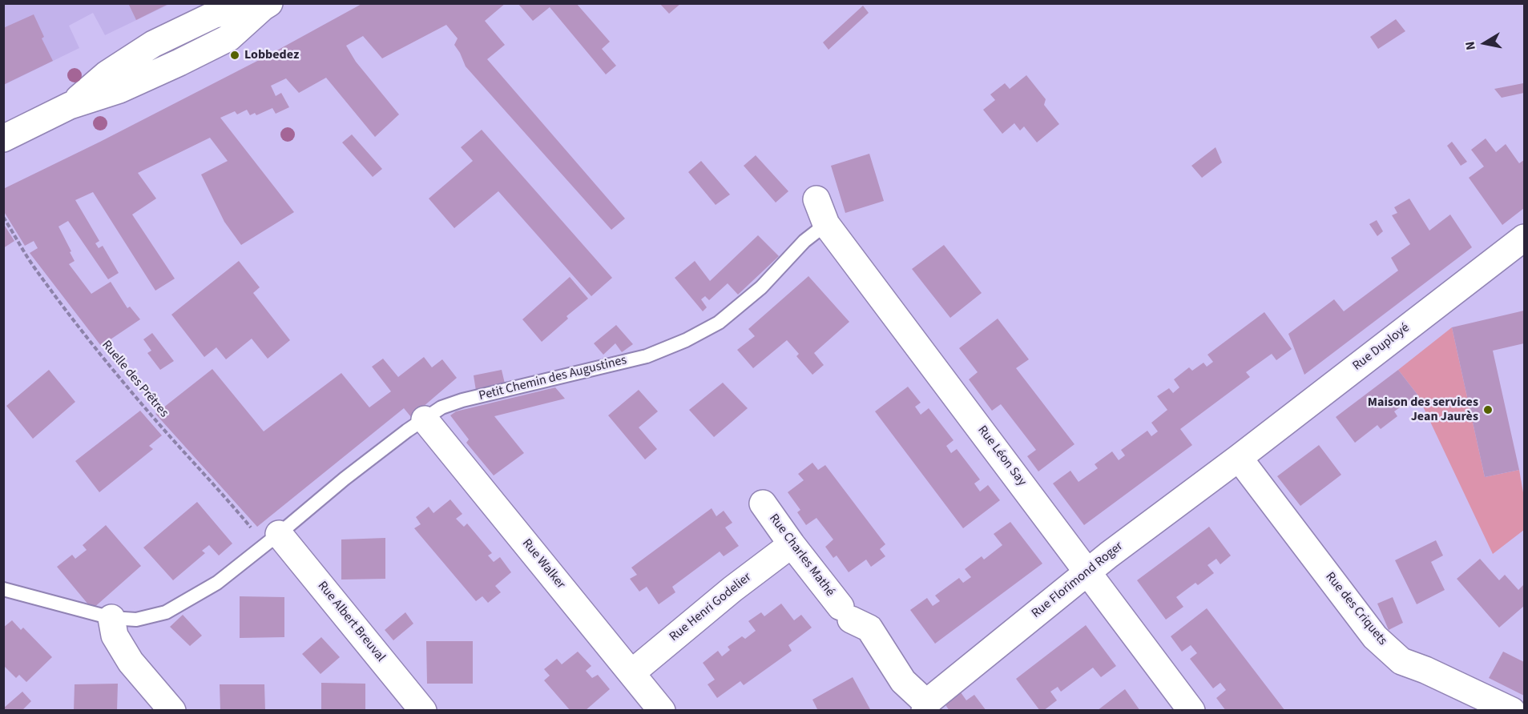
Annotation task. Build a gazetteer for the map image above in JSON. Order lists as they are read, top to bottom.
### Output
{
  "streets": {
    "street": [
      "Rue Duployé",
      "Rue Léon Say",
      "Rue Charles Mathé",
      "Rue Walker",
      "Rue Florimond Roger",
      "Rue Henri Godelier",
      "Rue des Criquets",
      "Rue Albert Breuval"
    ],
    "lane": ["Petit Chemin des Augustines"],
    "path": ["Ruelle des Prêtres"]
  },
  "crossings": [
    ["Rue Duployé", "Rue Florimond Roger"],
    ["Rue Duployé", "Rue des Criquets"],
    ["Petit Chemin des Augustines", "Ruelle des Prêtres"],
    ["Petit Chemin des Augustines", "Rue Léon Say"],
    ["Petit Chemin des Augustines", "Rue Walker"],
    ["Petit Chemin des Augustines", "Rue Albert Breuval"],
    ["Ruelle des Prêtres", "Rue Albert Breuval"],
    ["Rue Léon Say", "Rue Florimond Roger"],
    ["Rue Charles Mathé", "Rue Florimond Roger"],
    ["Rue Charles Mathé", "Rue Henri Godelier"],
    ["Rue Walker", "Rue Henri Godelier"],
    ["Rue Florimond Roger", "Rue des Criquets"]
  ],
  "places": ["Lobbedez", "Maison des services Jean Jaurès"],
  "north": "left"
}
